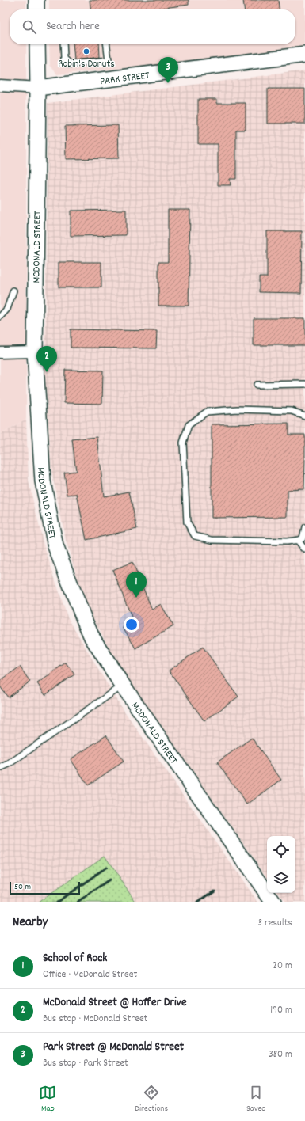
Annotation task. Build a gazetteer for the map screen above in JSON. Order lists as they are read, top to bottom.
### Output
{
  "streets": {
    "main road": ["PARK STREET", "MCDONALD STREET"]
  },
  "crossings": [
    ["PARK STREET", "MCDONALD STREET"]
  ],
  "places": ["Robin's Donuts"],
  "scale_bar": "50 m",
  "page": {
    "search": "Search here",
    "pins": ["3", "2", "1"],
    "scale": "50 m",
    "heading": ["Nearby", "3 results"],
    "list": [
      {
        "mark": "1",
        "name": "School of Rock",
        "note": "Office · McDonald Street",
        "value": "20 m"
      },
      {
        "mark": "2",
        "name": "McDonald Street @ Hoffer Drive",
        "note": "Bus stop · McDonald Street",
        "value": "190 m"
      },
      {
        "mark": "3",
        "name": "Park Street @ McDonald Street",
        "note": "Bus stop · Park Street",
        "value": "380 m"
      }
    ],
    "nav": ["Map", "Directions", "Saved"]
  }
}
